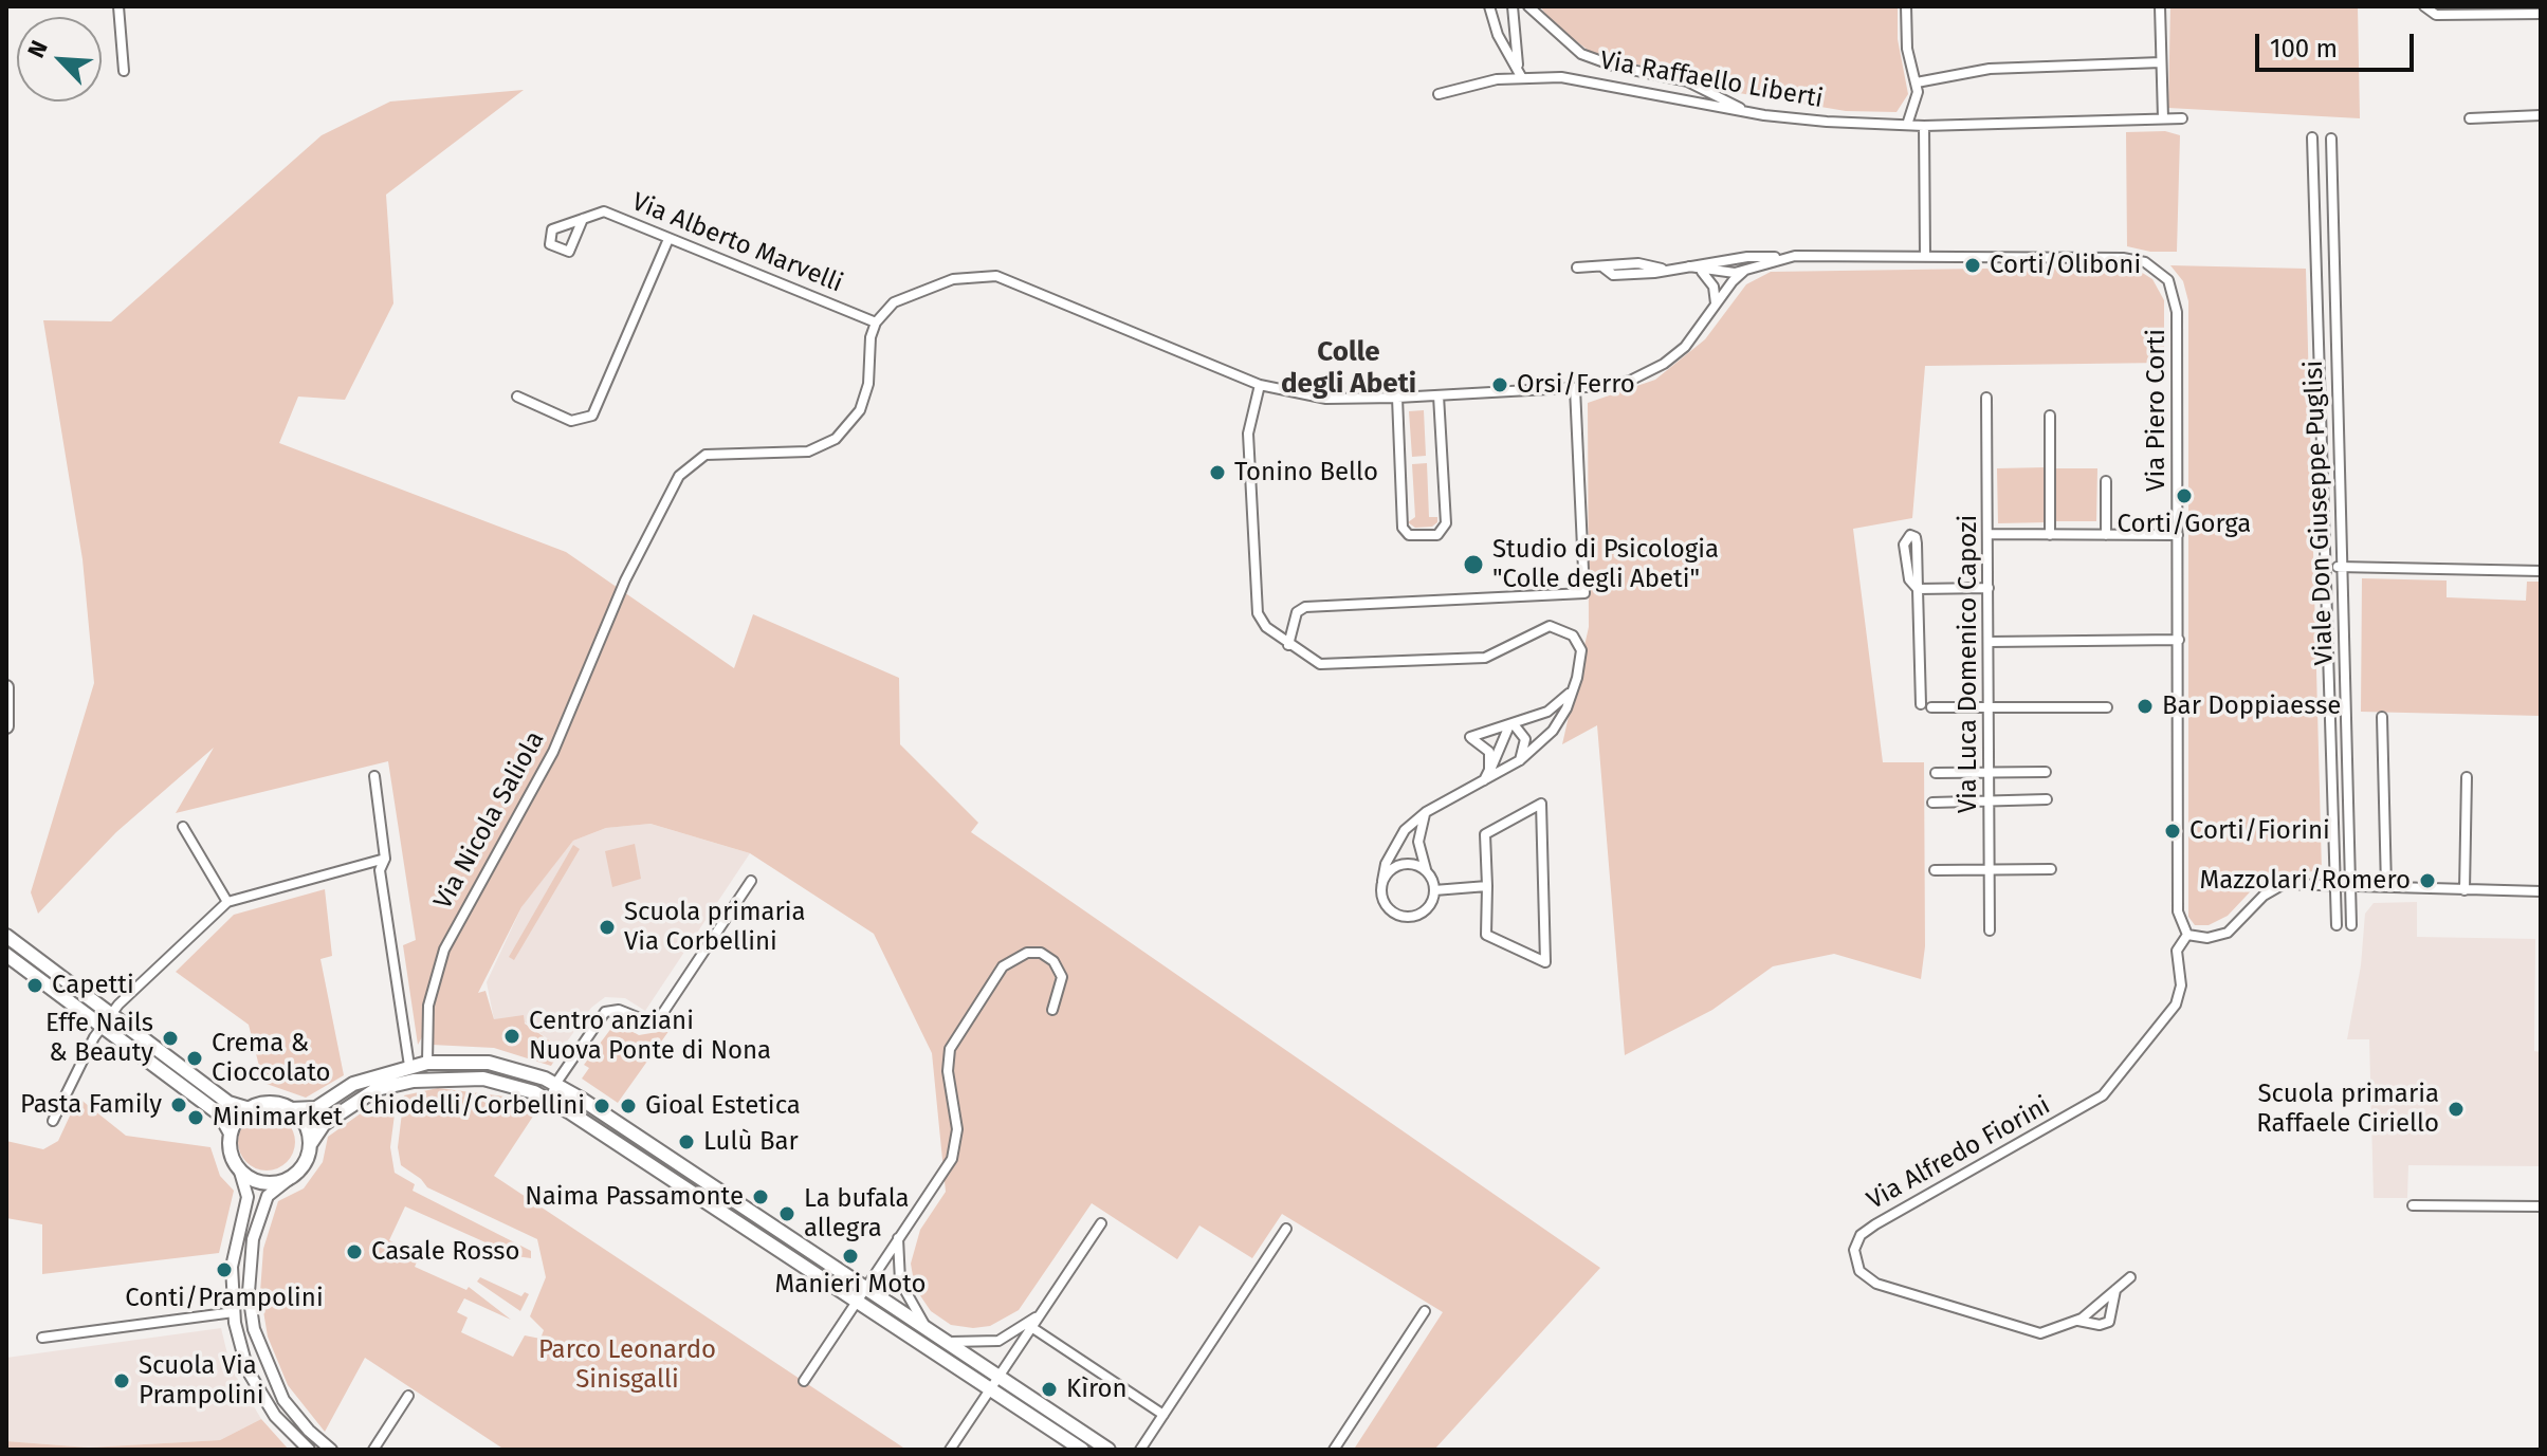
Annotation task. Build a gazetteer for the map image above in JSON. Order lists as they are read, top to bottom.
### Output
{
  "streets": {
    "street": [
      "Via Raffaello Liberti",
      "Via Alberto Marvelli",
      "Via Piero Corti",
      "Viale Don Giuseppe Puglisi",
      "Via Luca Domenico Capozi",
      "Via Nicola Saliola",
      "Via Alfredo Fiorini"
    ]
  },
  "crossings": [
    ["Via Alberto Marvelli", "Via Nicola Saliola"],
    ["Via Piero Corti", "Via Alfredo Fiorini"]
  ],
  "districts": ["Colle degli Abeti"],
  "parks": ["Parco Leonardo Sinisgalli"],
  "places": [
    "Corti/Oliboni",
    "Orsi/Ferro",
    "Tonino Bello",
    "Corti/Gorga",
    "Studio di Psicologia \"Colle degli Abeti\"",
    "Bar Doppiaesse",
    "Corti/Fiorini",
    "Mazzolari/Romero",
    "Scuola primaria Via Corbellini",
    "Capetti",
    "Centro anziani Nuova Ponte di Nona",
    "Effe Nails & Beauty",
    "Crema & Cioccolato",
    "Pasta Family",
    "Chiodelli/Corbellini",
    "Gioal Estetica",
    "Scuola primaria Raffaele Ciriello",
    "Minimarket",
    "Lulù Bar",
    "Naima Passamonte",
    "La bufala allegra",
    "Casale Rosso",
    "Manieri Moto",
    "Conti/Prampolini",
    "Scuola Via Prampolini",
    "Kìron"
  ],
  "scale_bar": "100 m",
  "north": "top left"
}
